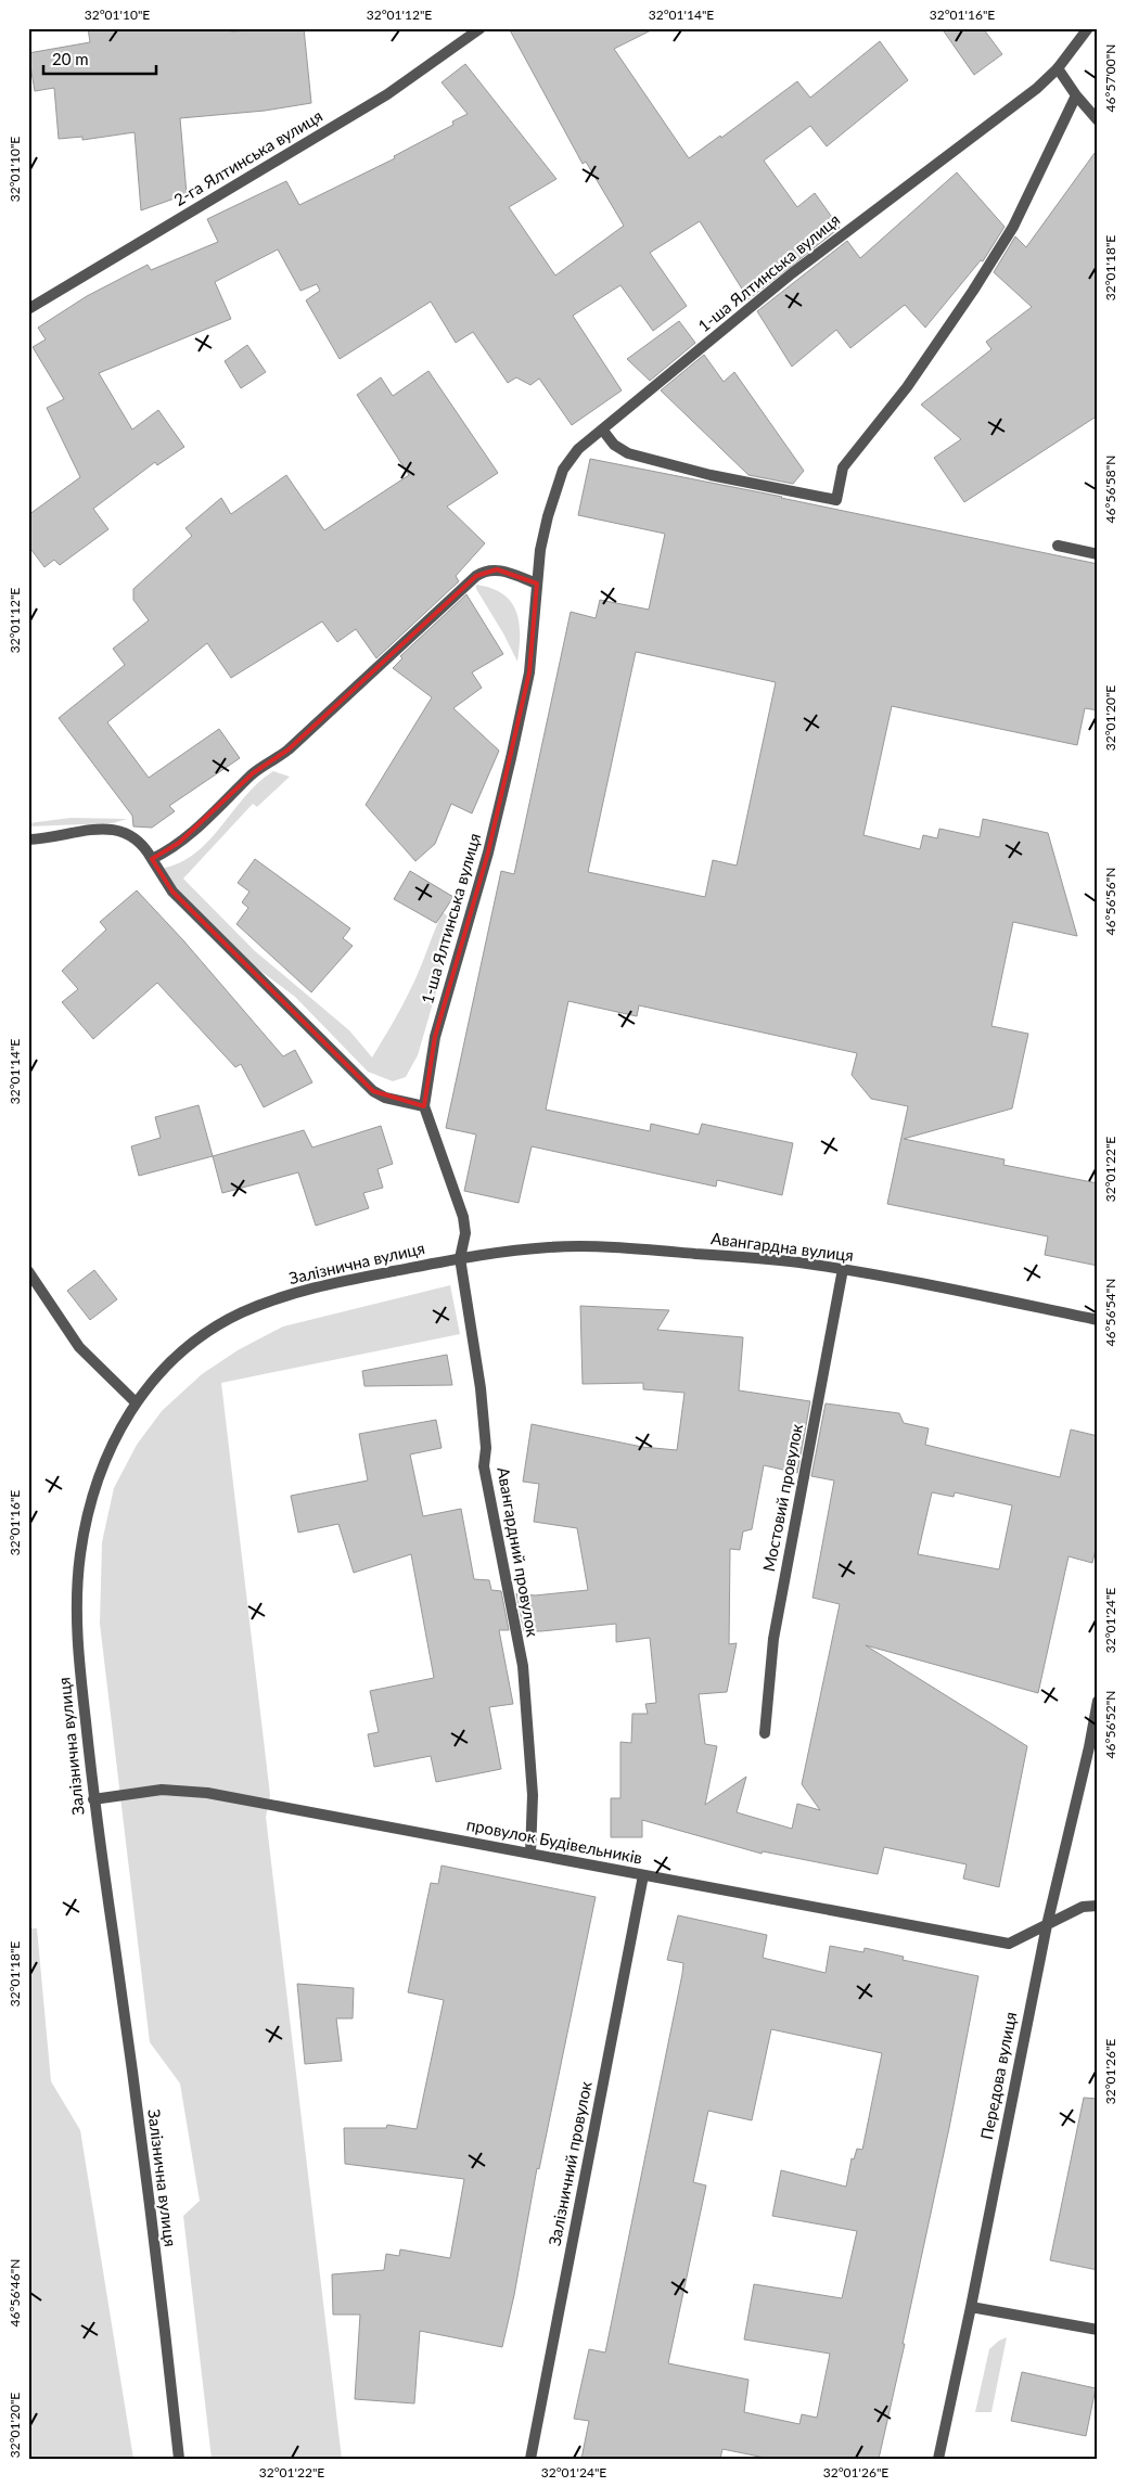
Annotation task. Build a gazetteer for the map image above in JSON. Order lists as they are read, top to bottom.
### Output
{
  "streets": {
    "street": [
      "2-га Ялтинська вулиця",
      "1-ша Ялтинська вулиця",
      "Авангардна вулиця",
      "Залізнична вулиця",
      "Мостовий провулок",
      "Авангардний провулок",
      "провулок Будівельників",
      "Передова вулиця",
      "Залізничний провулок"
    ]
  },
  "crossings": [
    ["1-ша Ялтинська вулиця", "Авангардна вулиця"],
    ["1-ша Ялтинська вулиця", "Залізнична вулиця"],
    ["1-ша Ялтинська вулиця", "Авангардний провулок"],
    ["Авангардна вулиця", "Залізнична вулиця"],
    ["Авангардна вулиця", "Мостовий провулок"],
    ["Авангардна вулиця", "Авангардний провулок"],
    ["Залізнична вулиця", "Авангардний провулок"],
    ["Залізнична вулиця", "провулок Будівельників"],
    ["Авангардний провулок", "провулок Будівельників"],
    ["провулок Будівельників", "Передова вулиця"],
    ["провулок Будівельників", "Залізничний провулок"]
  ],
  "scale_bar": "20 m",
  "coordinates": [
    "32°01'10\"E",
    "32°01'12\"E",
    "32°01'14\"E",
    "32°01'16\"E",
    "46°57'00\"N",
    "32°01'18\"E",
    "46°56'58\"N",
    "32°01'20\"E",
    "46°56'56\"N",
    "32°01'22\"E",
    "46°56'54\"N",
    "32°01'24\"E",
    "46°56'52\"N",
    "32°01'26\"E",
    "46°56'46\"N"
  ]
}
